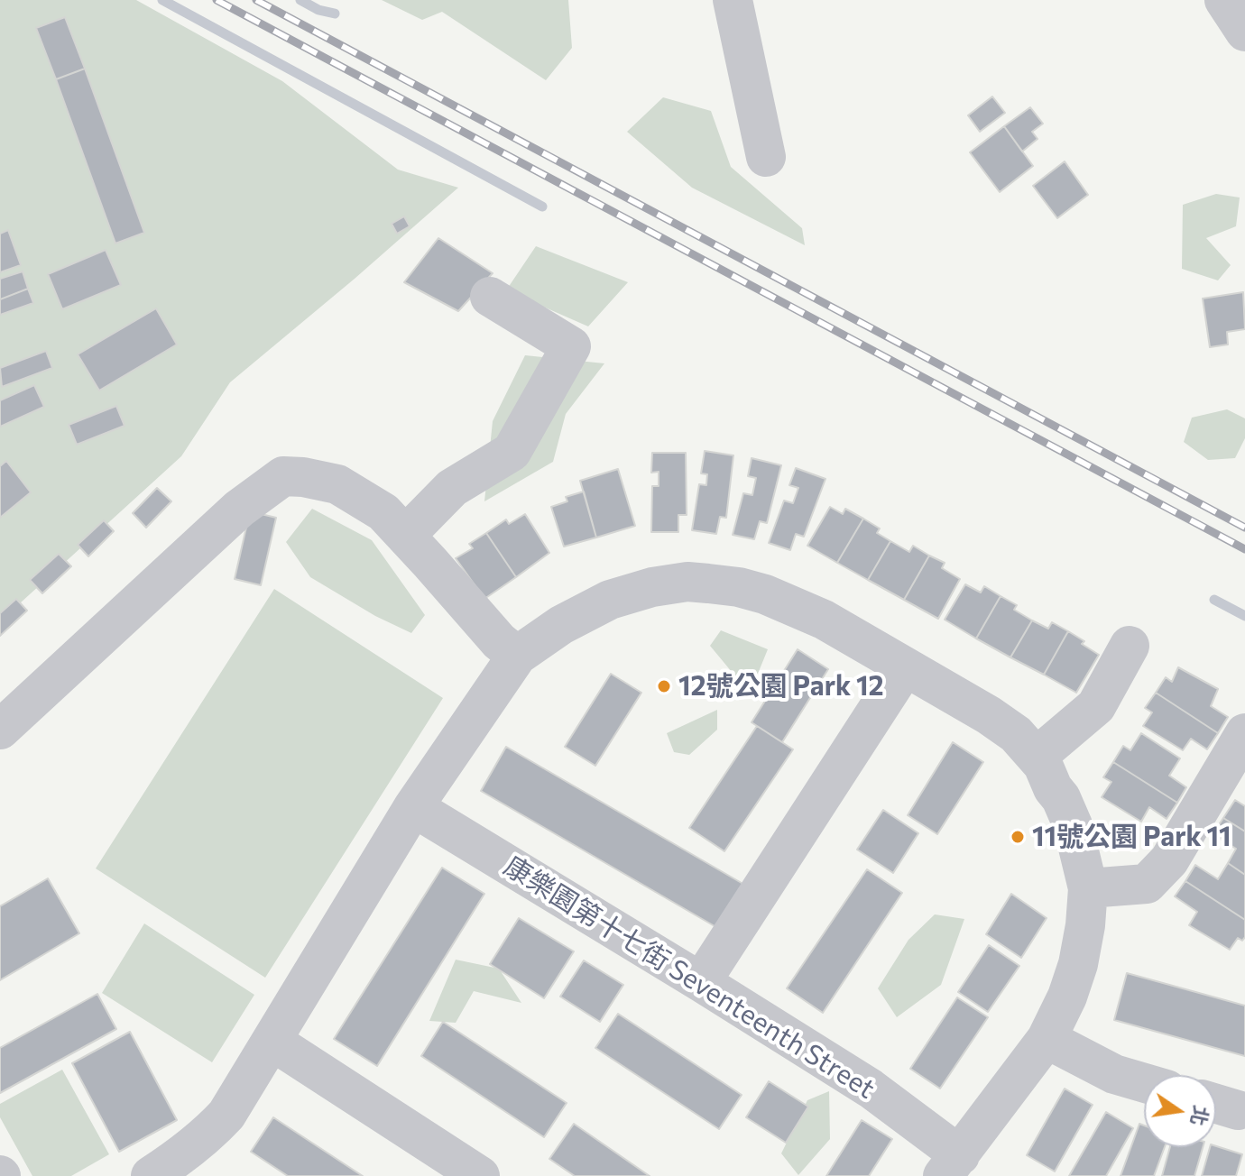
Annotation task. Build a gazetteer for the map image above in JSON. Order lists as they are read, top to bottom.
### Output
{
  "streets": {
    "street": ["康樂園第十七街 Seventeenth Street"]
  },
  "places": ["12號公園 Park 12", "11號公園 Park 11"],
  "north": "right"
}
